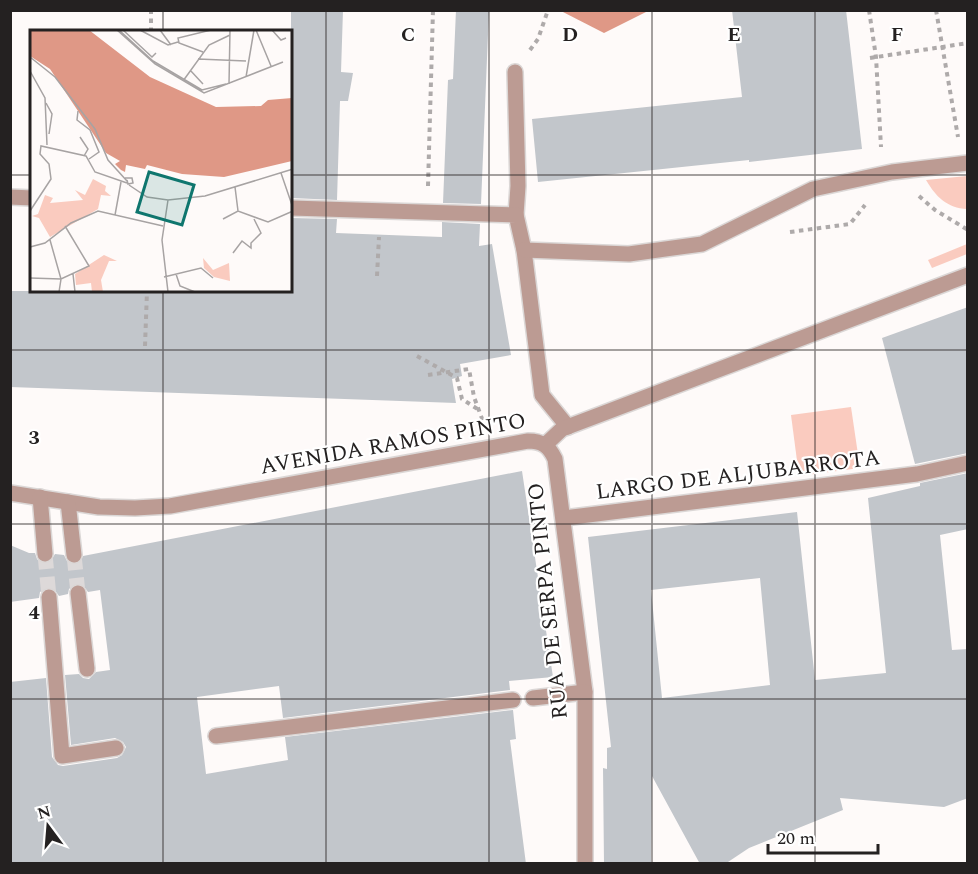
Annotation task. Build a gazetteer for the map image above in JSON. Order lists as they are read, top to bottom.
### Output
{
  "streets": {
    "street": ["AVENIDA RAMOS PINTO", "LARGO DE ALJUBARROTA", "RUA DE SERPA PINTO"]
  },
  "crossings": [
    ["AVENIDA RAMOS PINTO", "RUA DE SERPA PINTO"],
    ["LARGO DE ALJUBARROTA", "RUA DE SERPA PINTO"]
  ],
  "scale_bar": "20 m",
  "north": "top",
  "grid": {
    "columns": [
      "C",
      "D",
      "E",
      "F"
    ],
    "rows": ["3", "4"]
  }
}
